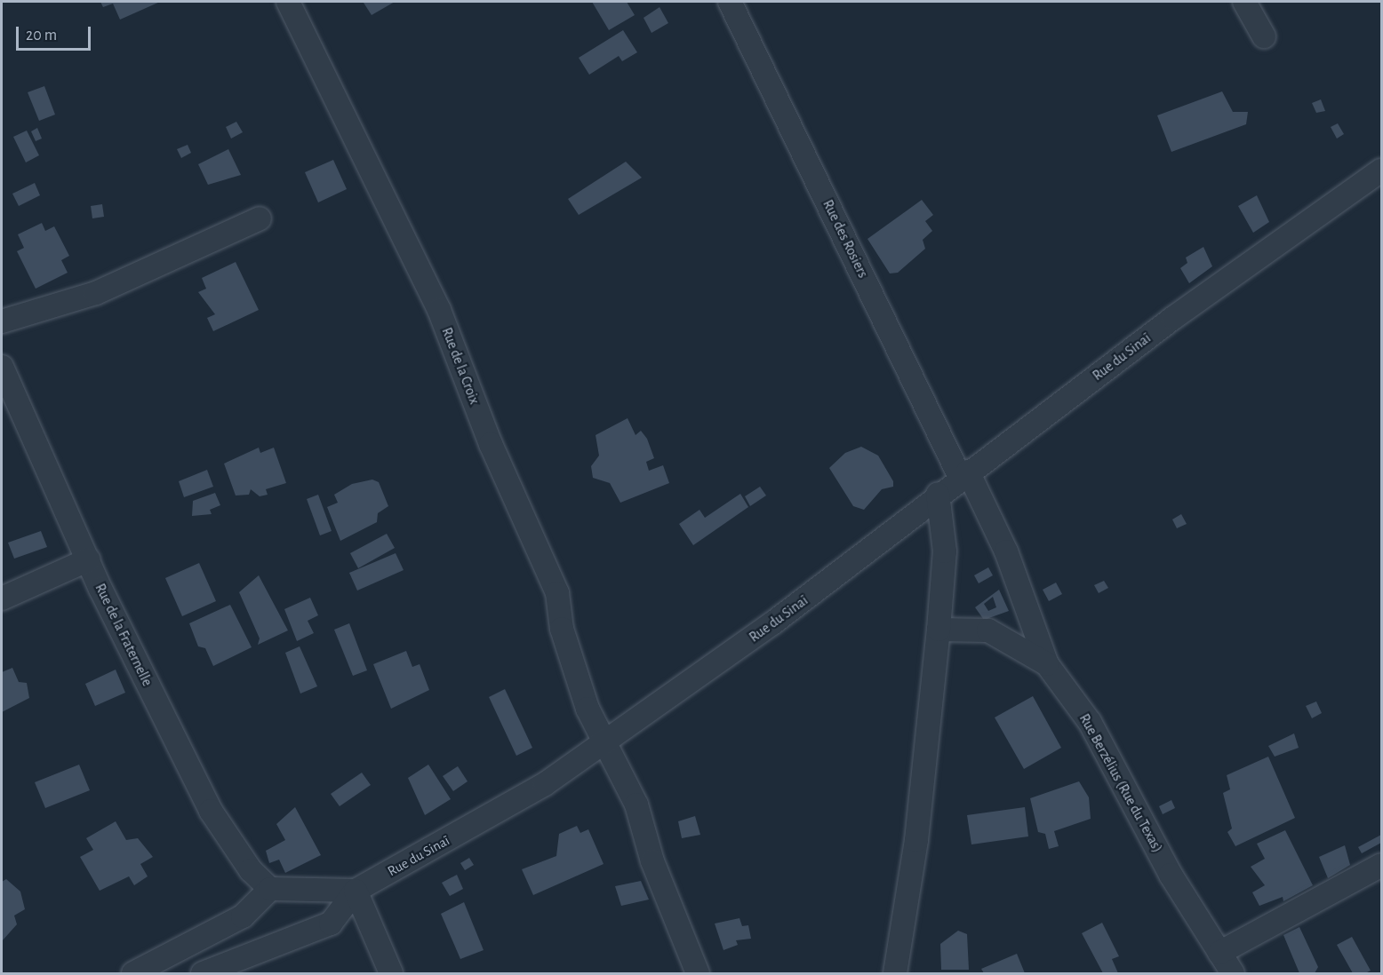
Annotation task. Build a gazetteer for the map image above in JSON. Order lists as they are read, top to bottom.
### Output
{
  "streets": {
    "street": [
      "Rue des Rosiers",
      "Rue du Sinaï",
      "Rue de la Croix",
      "Rue de la Fraternelle",
      "Rue Berzélius (Rue du Texas)"
    ]
  },
  "crossings": [
    ["Rue des Rosiers", "Rue du Sinaï"],
    ["Rue des Rosiers", "Rue Berzélius (Rue du Texas)"],
    ["Rue du Sinaï", "Rue de la Croix"],
    ["Rue du Sinaï", "Rue Berzélius (Rue du Texas)"]
  ],
  "scale_bar": "20 m"
}
